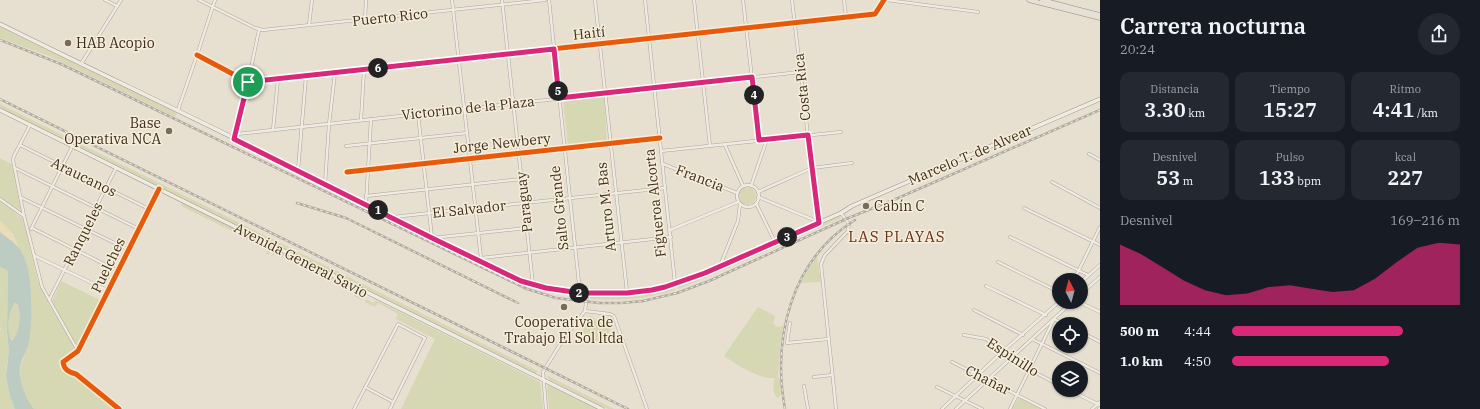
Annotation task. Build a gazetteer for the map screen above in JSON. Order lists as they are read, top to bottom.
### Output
{
  "streets": {
    "main road": ["Marcelo T. de Alvear", "Avenida General Savio"],
    "street": [
      "Puerto Rico",
      "Haití",
      "Costa Rica",
      "Victorino de la Plaza",
      "Jorge Newbery",
      "Araucanos",
      "Francia",
      "Paraguay",
      "Figueroa Alcorta",
      "Arturo M. Bas",
      "Salto Grande",
      "El Salvador",
      "Ranqueles",
      "Puelches",
      "Espinillo",
      "Chañar"
    ]
  },
  "crossings": [
    ["Puerto Rico", "Paraguay"],
    ["Haití", "Costa Rica"],
    ["Haití", "Paraguay"],
    ["Haití", "Figueroa Alcorta"],
    ["Haití", "Arturo M. Bas"],
    ["Haití", "Salto Grande"],
    ["Costa Rica", "Victorino de la Plaza"],
    ["Costa Rica", "Marcelo T. de Alvear"],
    ["Victorino de la Plaza", "Paraguay"],
    ["Victorino de la Plaza", "Figueroa Alcorta"],
    ["Victorino de la Plaza", "Arturo M. Bas"],
    ["Victorino de la Plaza", "Salto Grande"],
    ["Jorge Newbery", "Paraguay"],
    ["Jorge Newbery", "Figueroa Alcorta"],
    ["Jorge Newbery", "Arturo M. Bas"],
    ["Jorge Newbery", "Salto Grande"],
    ["Marcelo T. de Alvear", "Paraguay"],
    ["Marcelo T. de Alvear", "Figueroa Alcorta"],
    ["Marcelo T. de Alvear", "Arturo M. Bas"],
    ["Marcelo T. de Alvear", "Salto Grande"],
    ["Marcelo T. de Alvear", "El Salvador"],
    ["Araucanos", "Ranqueles"],
    ["Araucanos", "Puelches"],
    ["Francia", "Figueroa Alcorta"],
    ["Paraguay", "El Salvador"],
    ["Figueroa Alcorta", "El Salvador"],
    ["Arturo M. Bas", "El Salvador"],
    ["Salto Grande", "El Salvador"],
    ["Ranqueles", "Avenida General Savio"],
    ["Avenida General Savio", "Puelches"]
  ],
  "districts": ["LAS PLAYAS"],
  "places": [
    "HAB Acopio",
    "Base Operativa NCA",
    "Cabín C",
    "Cooperativa de Trabajo El Sol ltda"
  ],
  "north": "top",
  "page": {
    "heading": ["Carrera nocturna", "20:24"],
    "pins": [
      "6",
      "5",
      "4",
      "1",
      "3",
      "2"
    ],
    "stats": [
      ["Distancia", "3.30 km"],
      ["Tiempo", "15:27"],
      ["Ritmo", "4:41 /km"],
      ["Desnivel", "53 m"],
      ["Pulso", "133 bpm"],
      ["kcal", "227"]
    ],
    "chart": ["Desnivel", "169–216 m"],
    "list": [
      {
        "name": "500 m",
        "note": "4:44"
      },
      {
        "name": "1.0 km",
        "note": "4:50"
      }
    ]
  }
}
